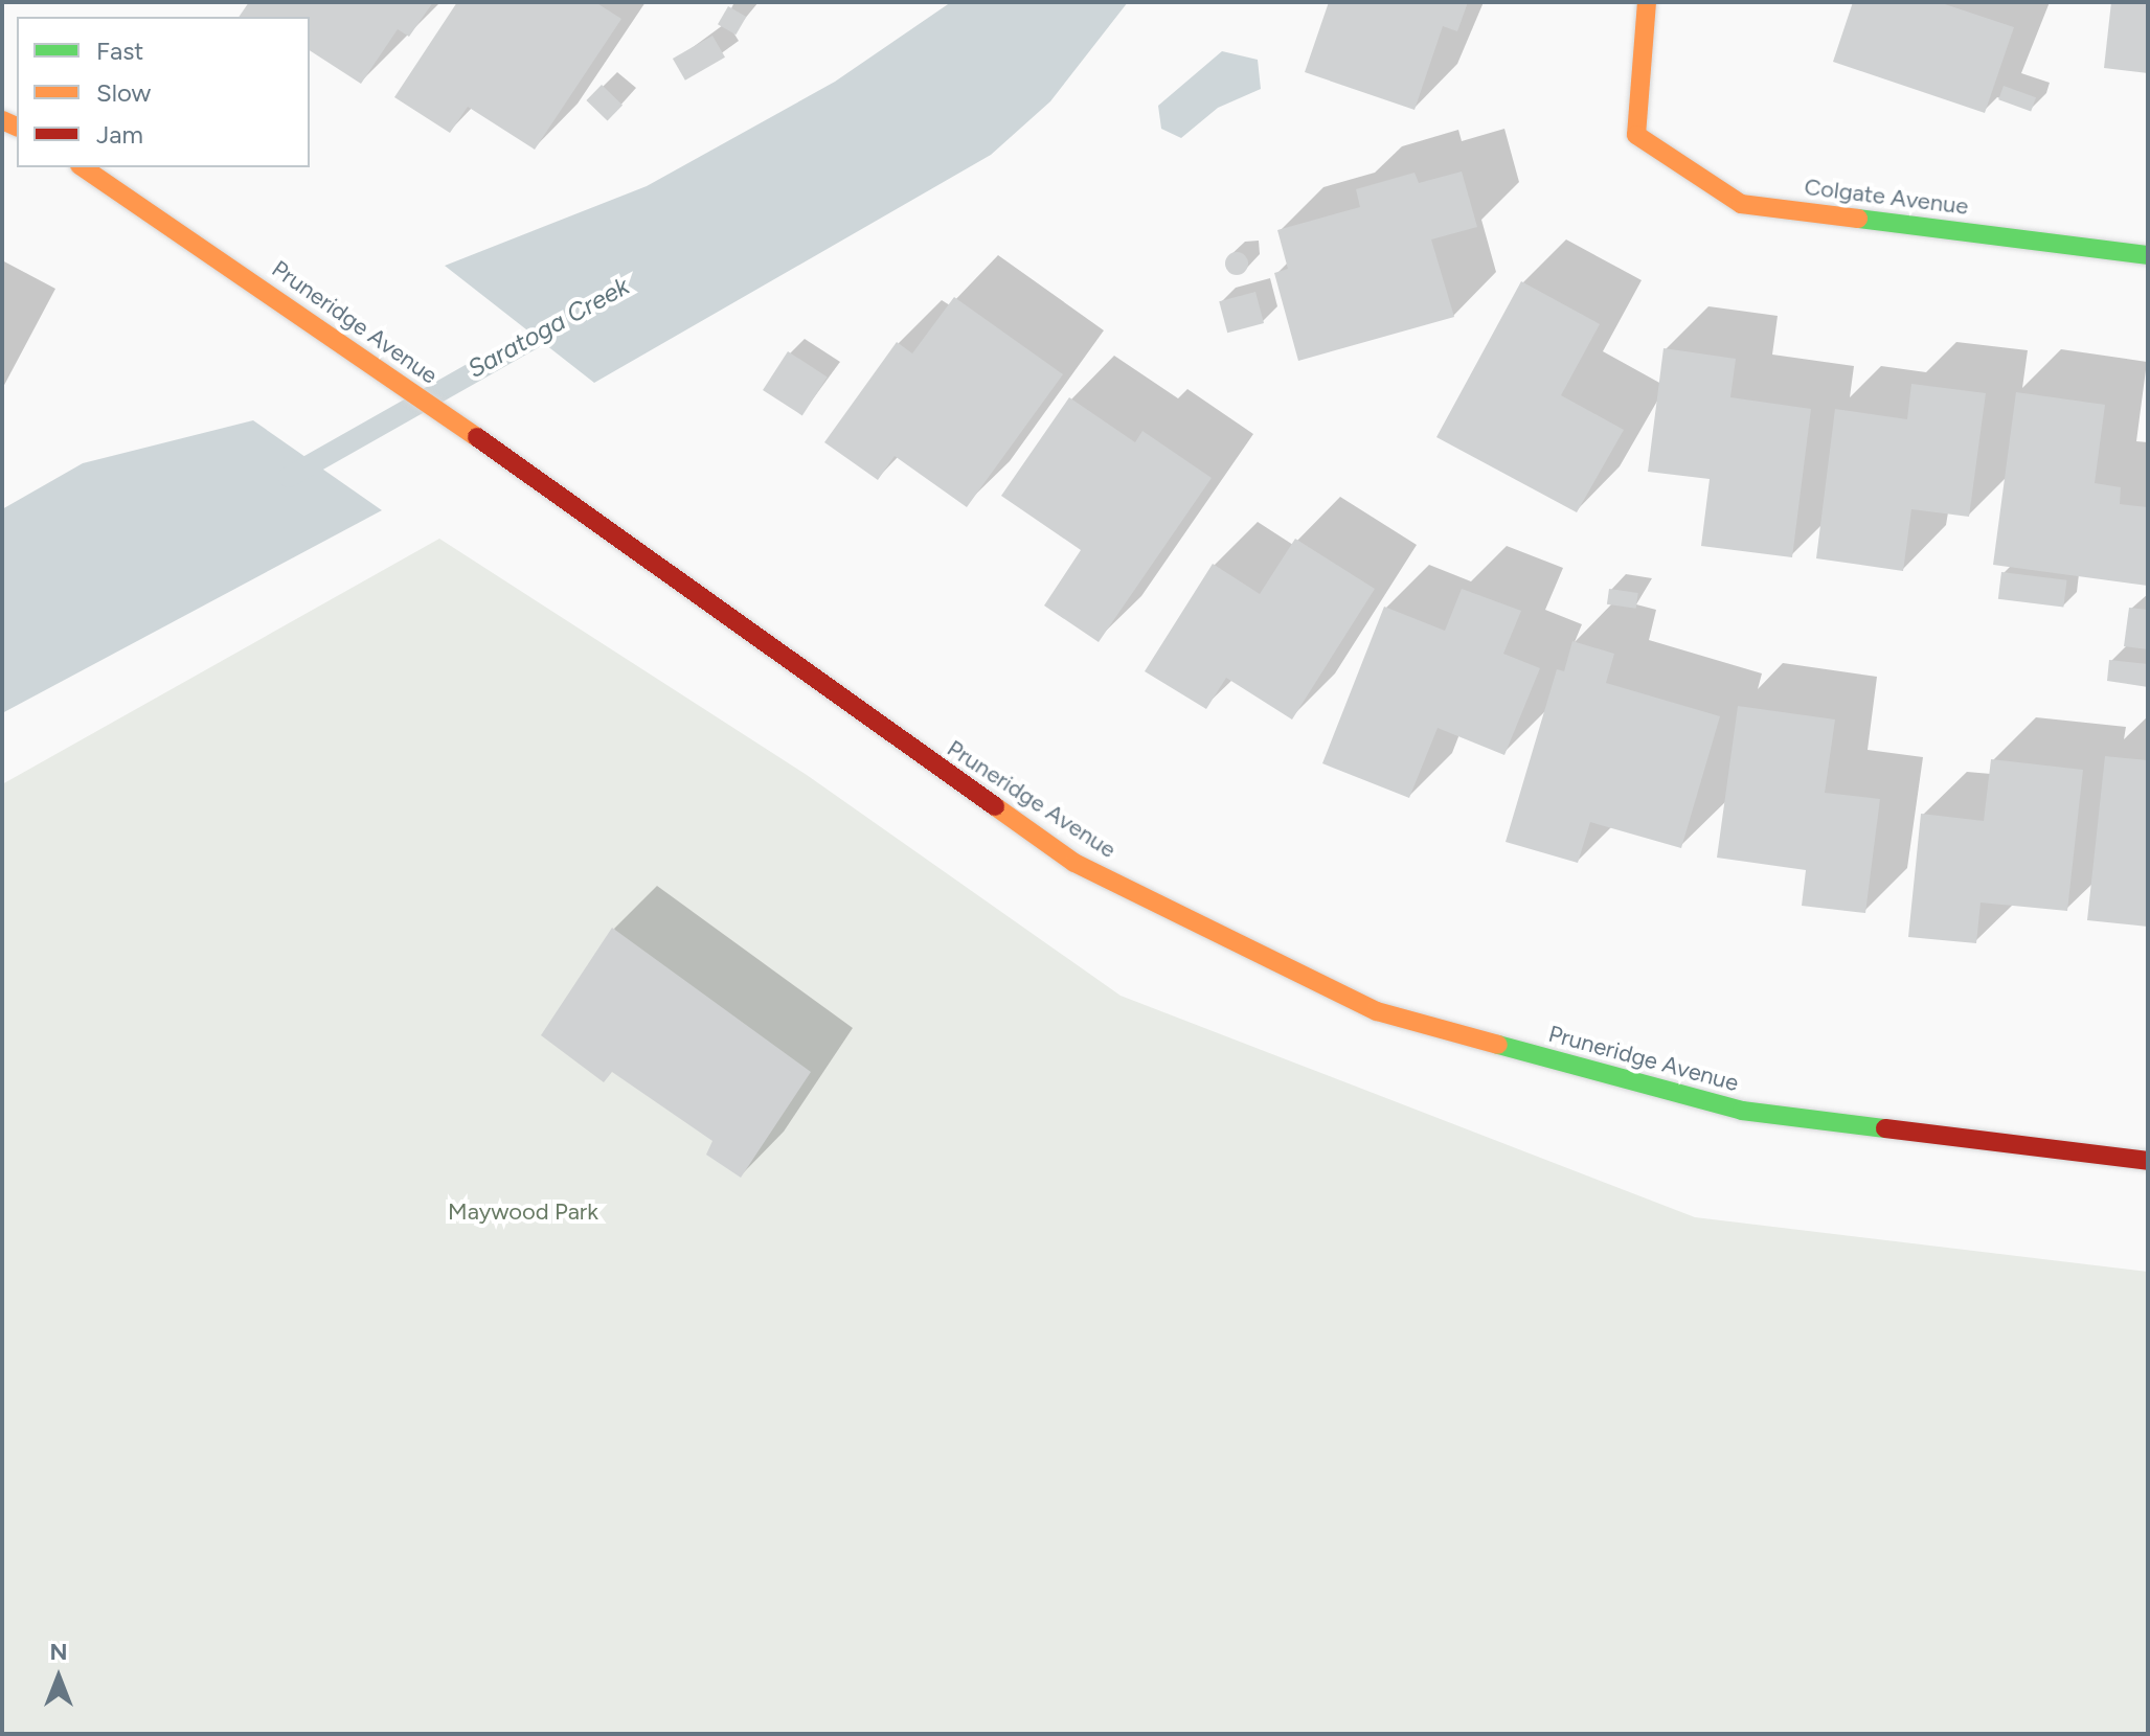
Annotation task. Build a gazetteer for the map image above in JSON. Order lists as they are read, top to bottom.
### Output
{
  "streets": {
    "main road": ["Colgate Avenue", "Pruneridge Avenue"]
  },
  "water": ["Saratoga Creek"],
  "parks": ["Maywood Park"],
  "legend": ["Fast", "Slow", "Jam"],
  "north": "top"
}
